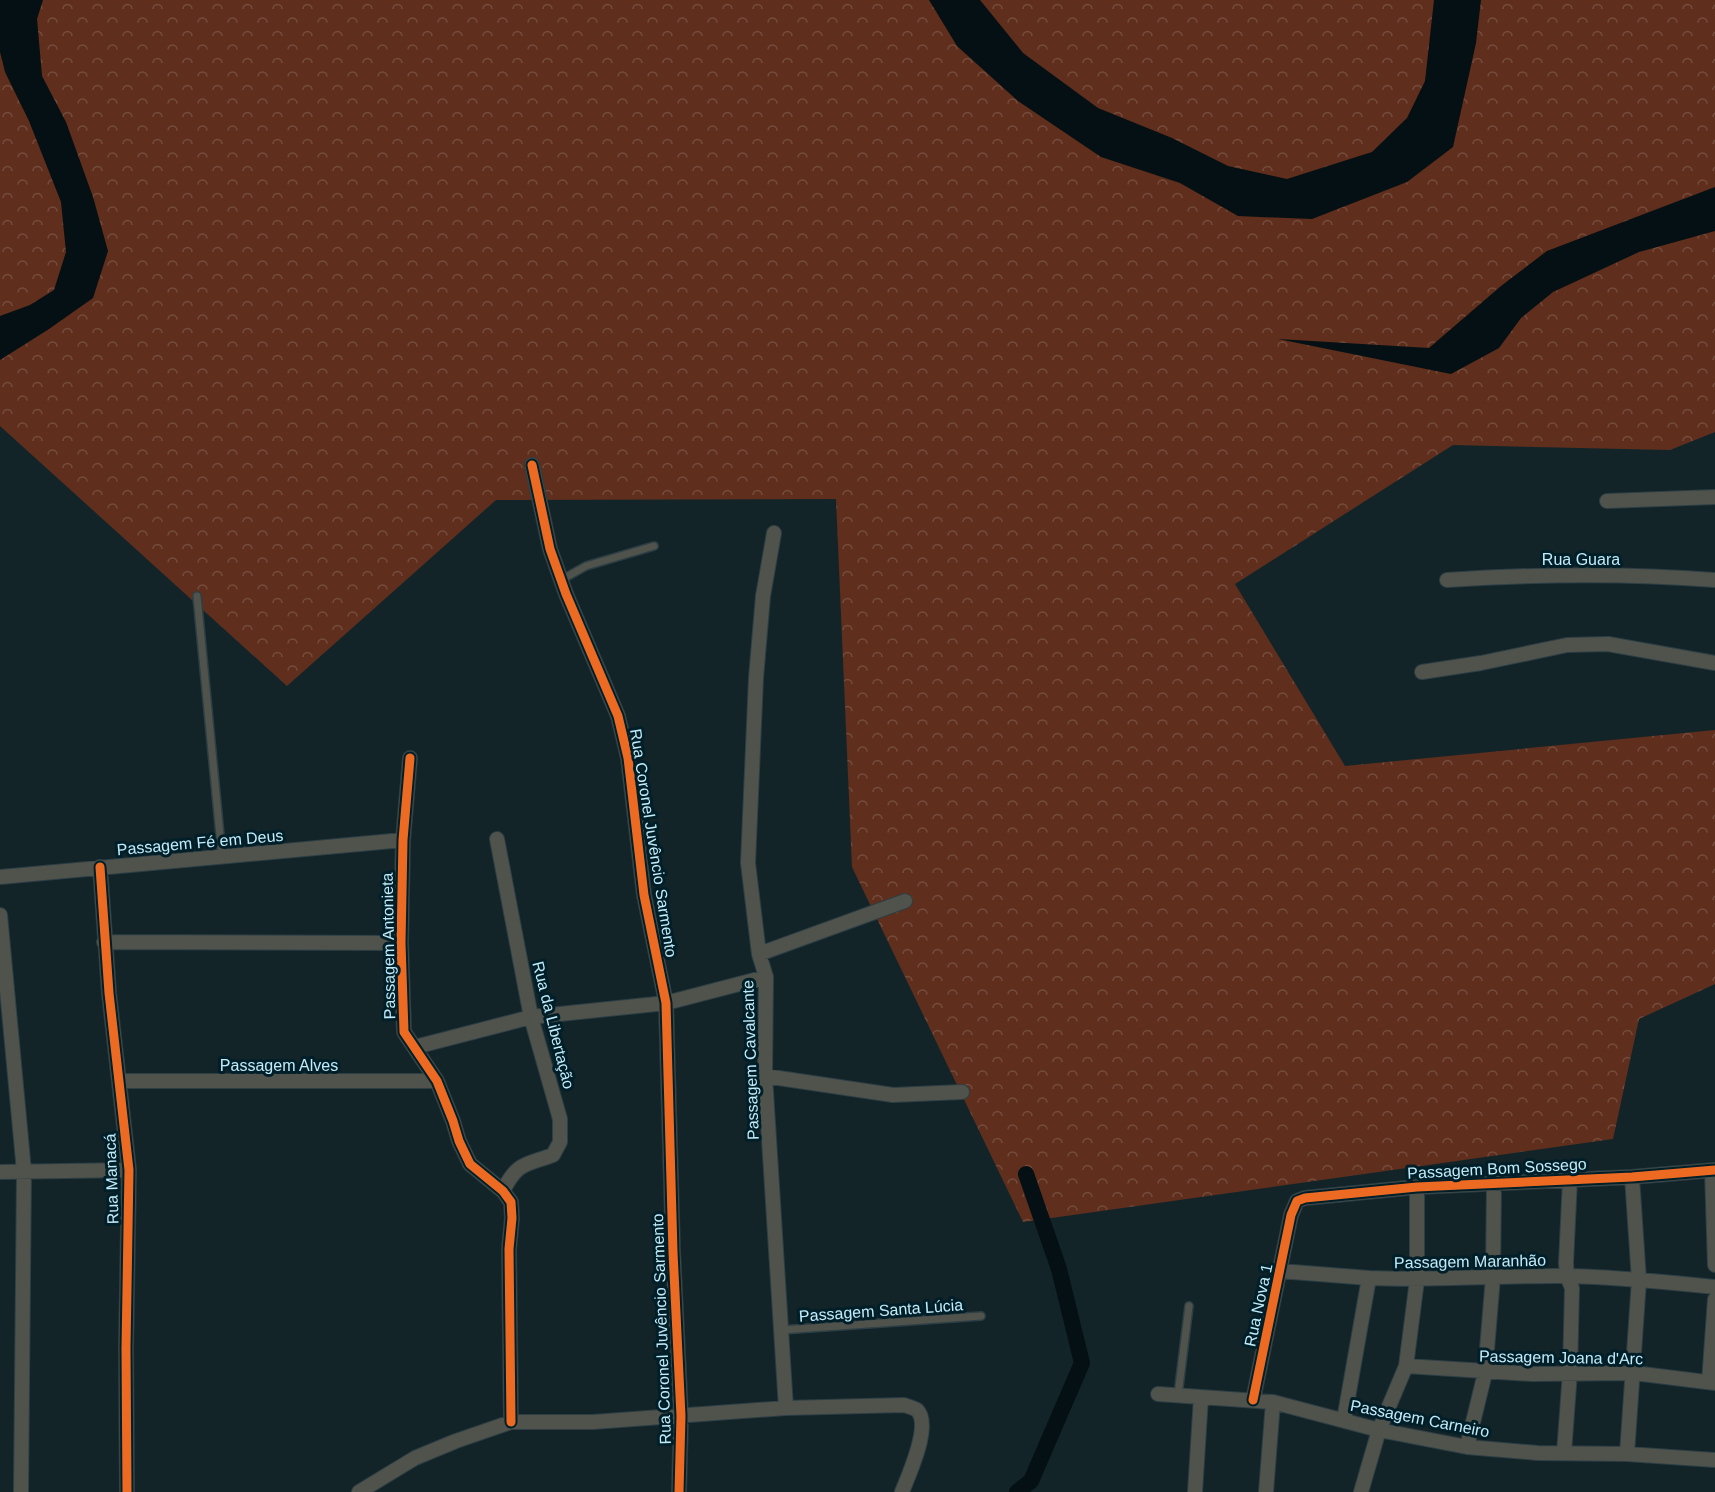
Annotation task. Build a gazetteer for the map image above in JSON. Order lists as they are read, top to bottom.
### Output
{
  "streets": {
    "street": [
      "Rua Guara",
      "Passagem Fé em Deus",
      "Rua Coronel Juvêncio Sarmento",
      "Passagem Antonieta",
      "Rua da Libertação",
      "Passagem Cavalcante",
      "Passagem Alves",
      "Passagem Bom Sossego",
      "Rua Manacá",
      "Passagem Maranhão",
      "Rua Nova 1",
      "Passagem Joana d'Arc",
      "Passagem Carneiro"
    ],
    "lane": ["Passagem Santa Lúcia"]
  },
  "crossings": [
    ["Passagem Fé em Deus", "Passagem Antonieta"],
    ["Passagem Fé em Deus", "Rua Manacá"],
    ["Passagem Antonieta", "Rua da Libertação"],
    ["Passagem Antonieta", "Passagem Alves"],
    ["Passagem Cavalcante", "Passagem Santa Lúcia"],
    ["Passagem Alves", "Rua Manacá"],
    ["Passagem Bom Sossego", "Rua Nova 1"],
    ["Passagem Maranhão", "Rua Nova 1"],
    ["Rua Nova 1", "Passagem Carneiro"]
  ]
}
